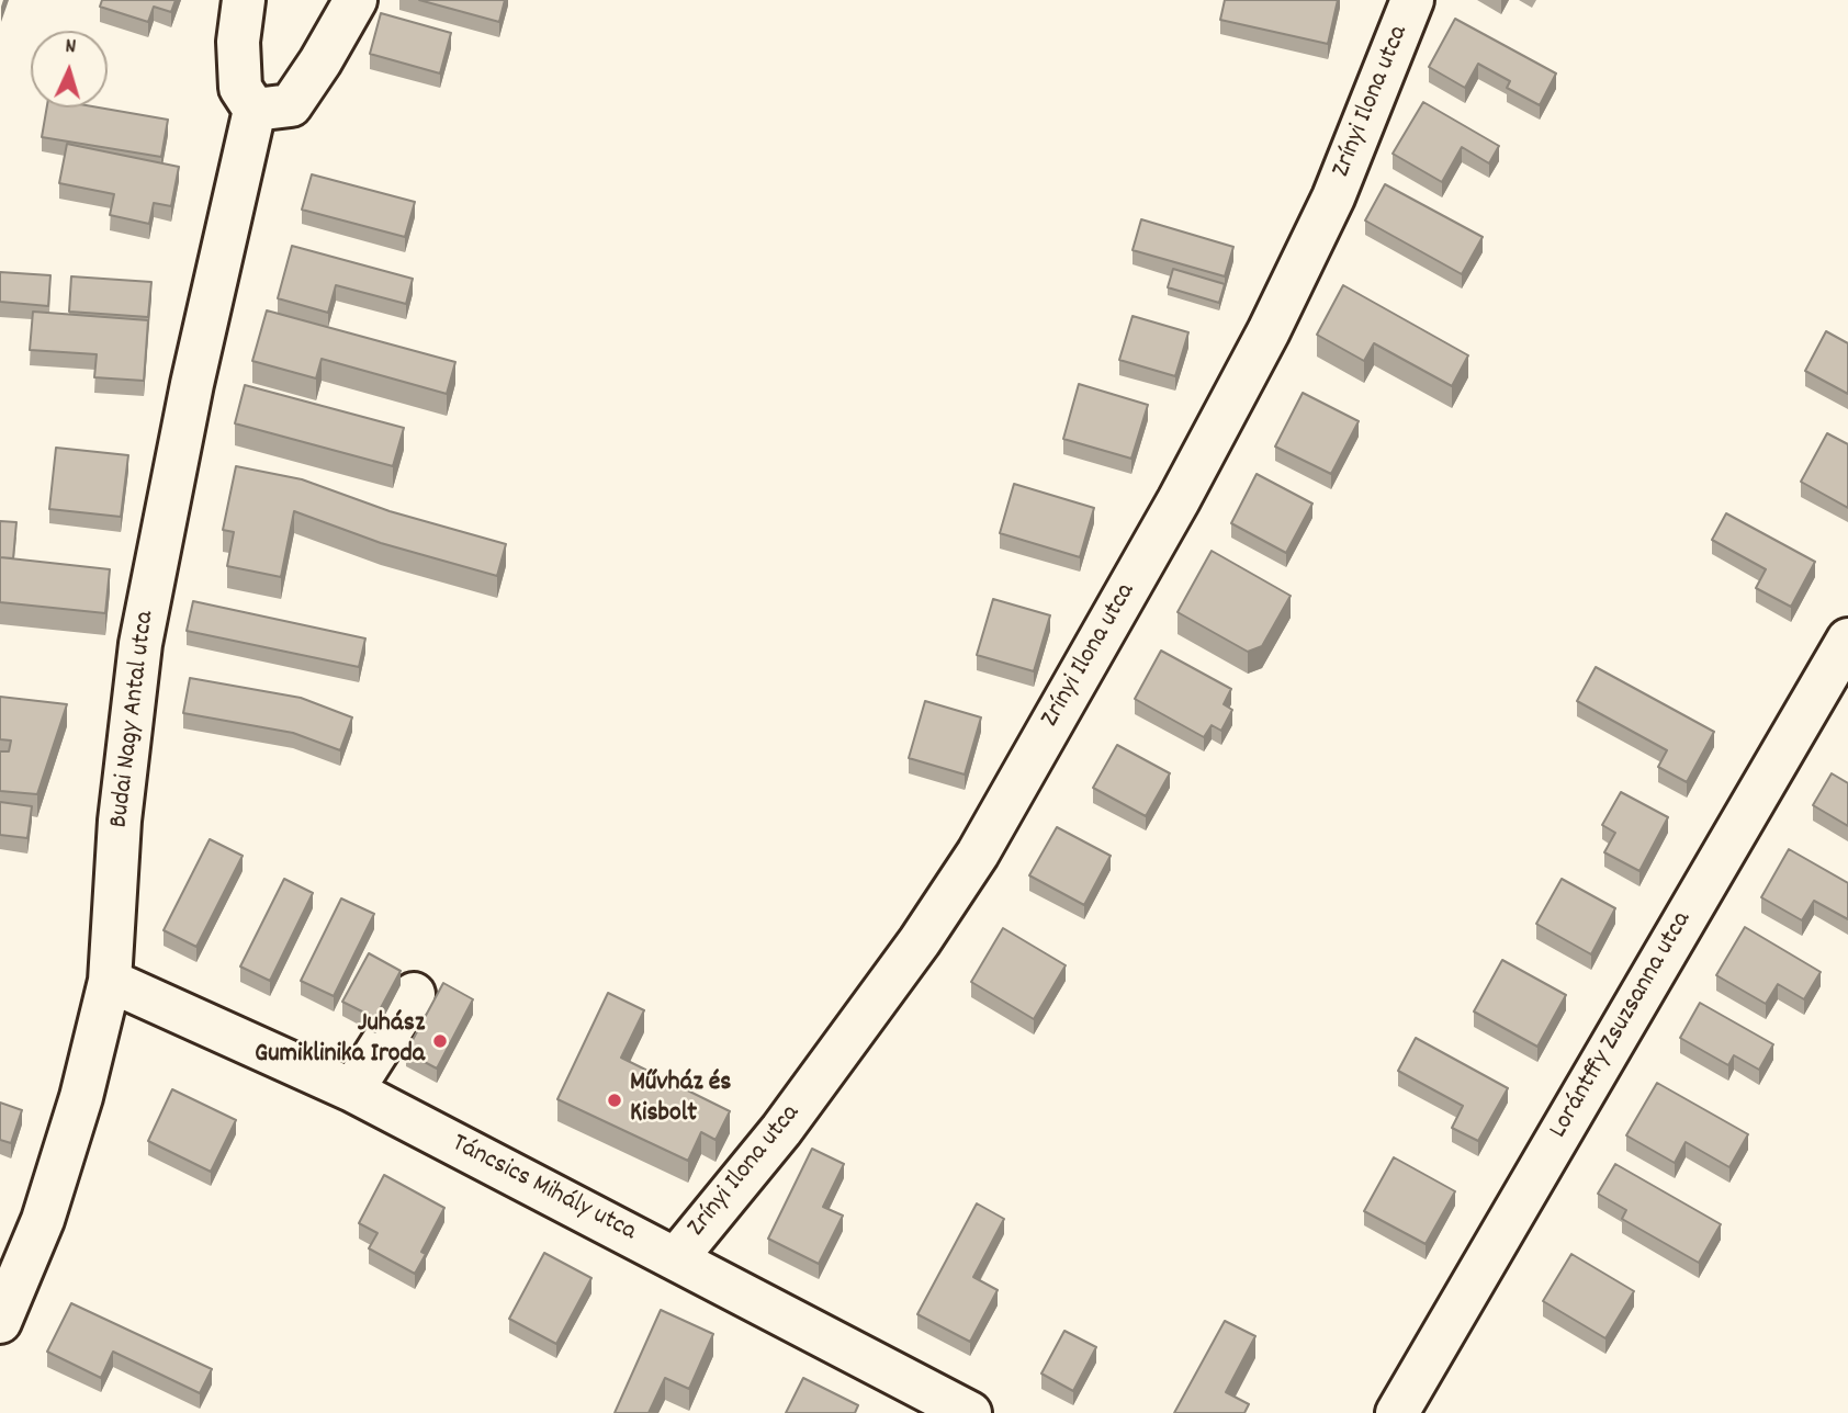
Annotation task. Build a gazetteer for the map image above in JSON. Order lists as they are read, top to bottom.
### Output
{
  "streets": {
    "street": [
      "Zrínyi Ilona utca",
      "Budai Nagy Antal utca",
      "Lorántffy Zsuzsanna utca",
      "Táncsics Mihály utca"
    ]
  },
  "crossings": [
    ["Zrínyi Ilona utca", "Táncsics Mihály utca"],
    ["Budai Nagy Antal utca", "Táncsics Mihály utca"]
  ],
  "places": ["Juhász Gumiklinika Iroda", "Művház és Kisbolt"],
  "north": "top"
}
